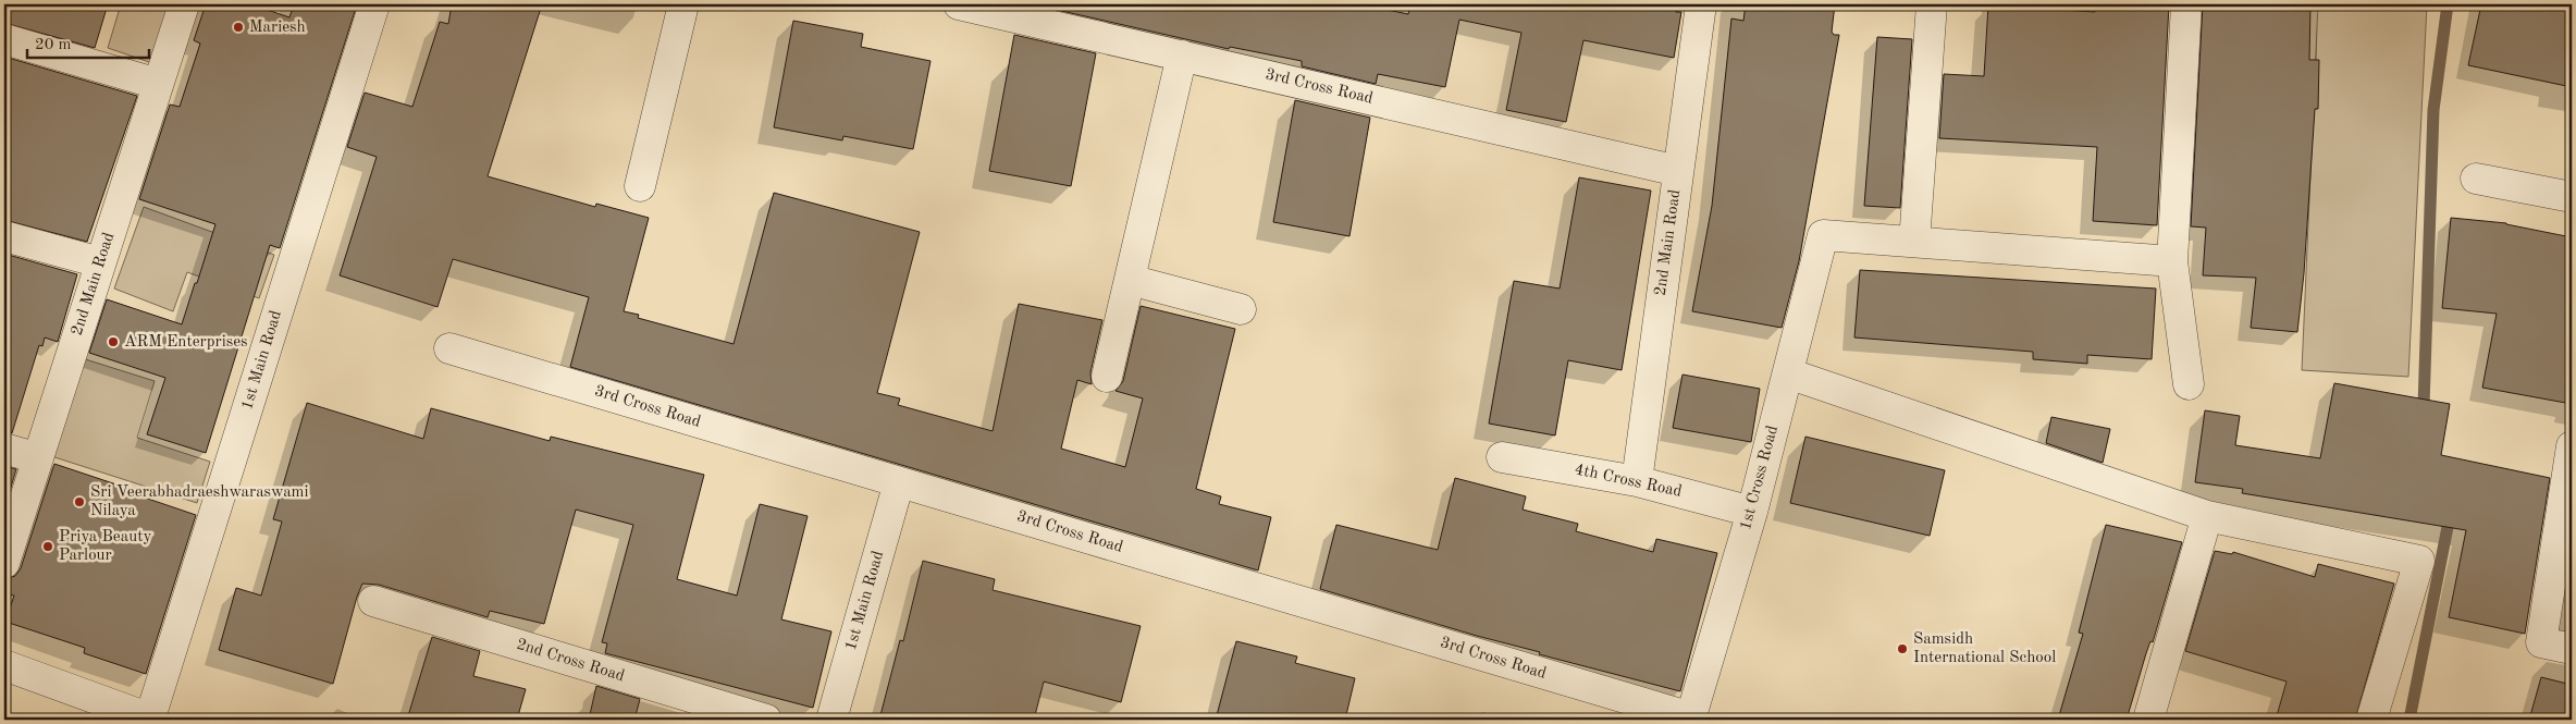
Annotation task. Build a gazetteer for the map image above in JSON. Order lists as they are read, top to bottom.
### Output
{
  "streets": {
    "street": [
      "3rd Cross Road",
      "2nd Main Road",
      "1st Main Road",
      "1st Cross Road",
      "4th Cross Road",
      "2nd Cross Road"
    ]
  },
  "crossings": [
    ["3rd Cross Road", "2nd Main Road"],
    ["3rd Cross Road", "1st Main Road"],
    ["3rd Cross Road", "1st Cross Road"],
    ["2nd Main Road", "4th Cross Road"],
    ["1st Cross Road", "4th Cross Road"]
  ],
  "places": [
    "Mariesh",
    "ARM Enterprises",
    "Sri Veerabhadraeshwaraswami Nilaya",
    "Priya Beauty Parlour",
    "Samsidh International School"
  ],
  "scale_bar": "20 m"
}
